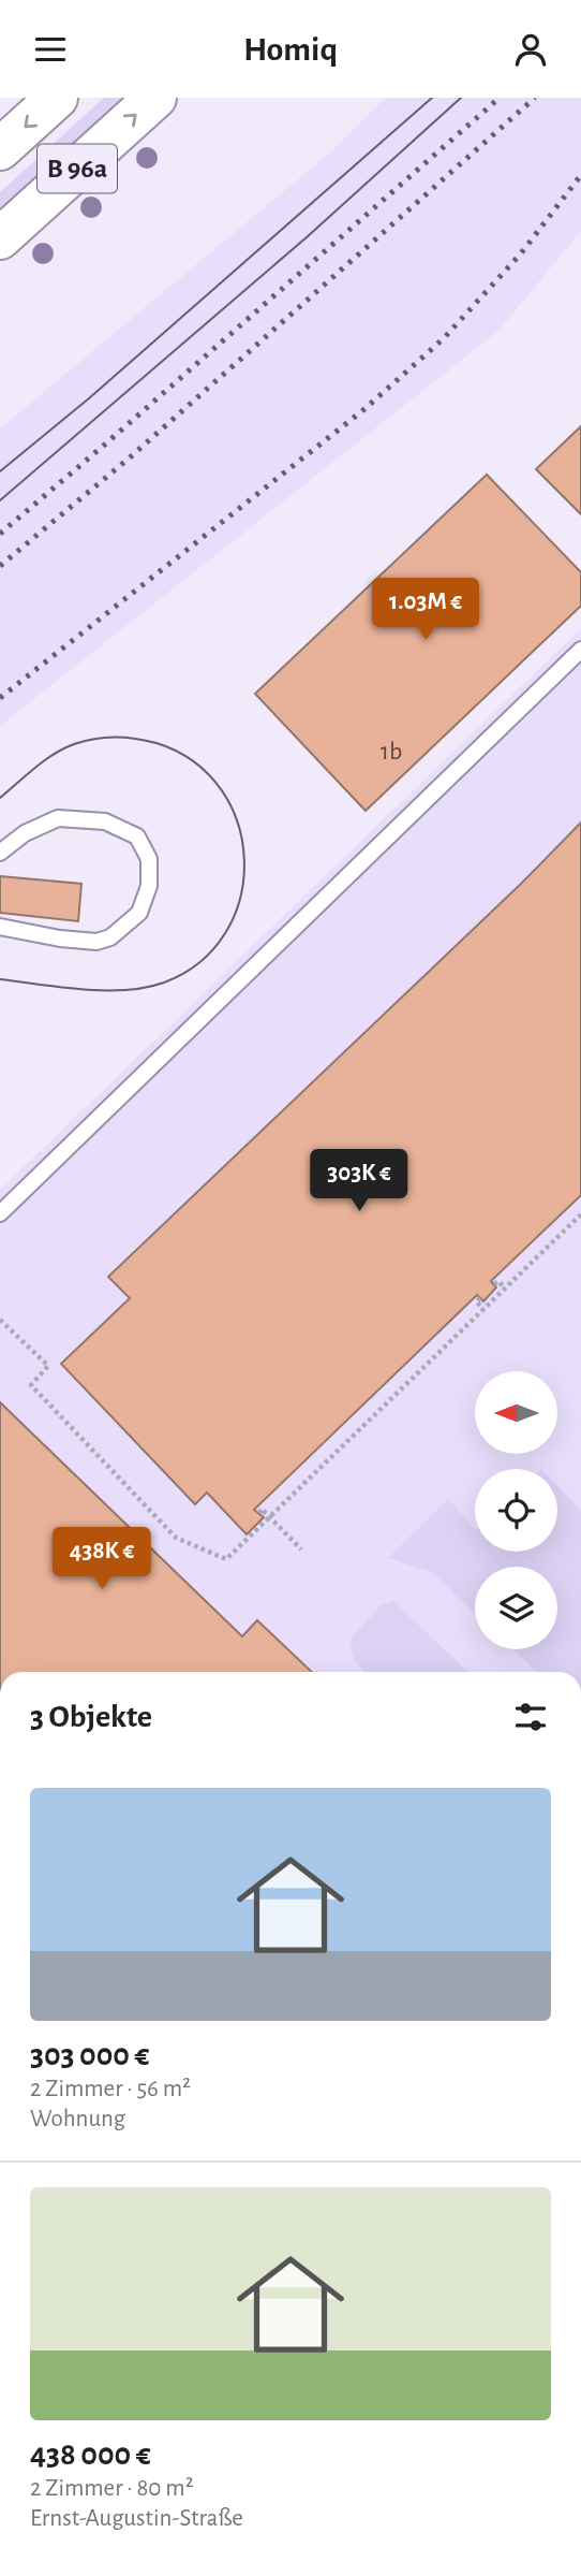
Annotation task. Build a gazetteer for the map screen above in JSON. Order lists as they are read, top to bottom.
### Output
{
  "streets": {
    "main road": ["B 96a"]
  },
  "house_numbers": ["1b"],
  "north": "left",
  "page": {
    "header": "Homiq",
    "price": ["1.03M €", "303K €", "438K €"],
    "heading": "3 Objekte",
    "list": [
      {
        "name": "303 000 €",
        "note": "2 Zimmer · 56 m² · Wohnung"
      },
      {
        "name": "438 000 €",
        "note": "2 Zimmer · 80 m² · Ernst-Augustin-Straße"
      }
    ]
  }
}
